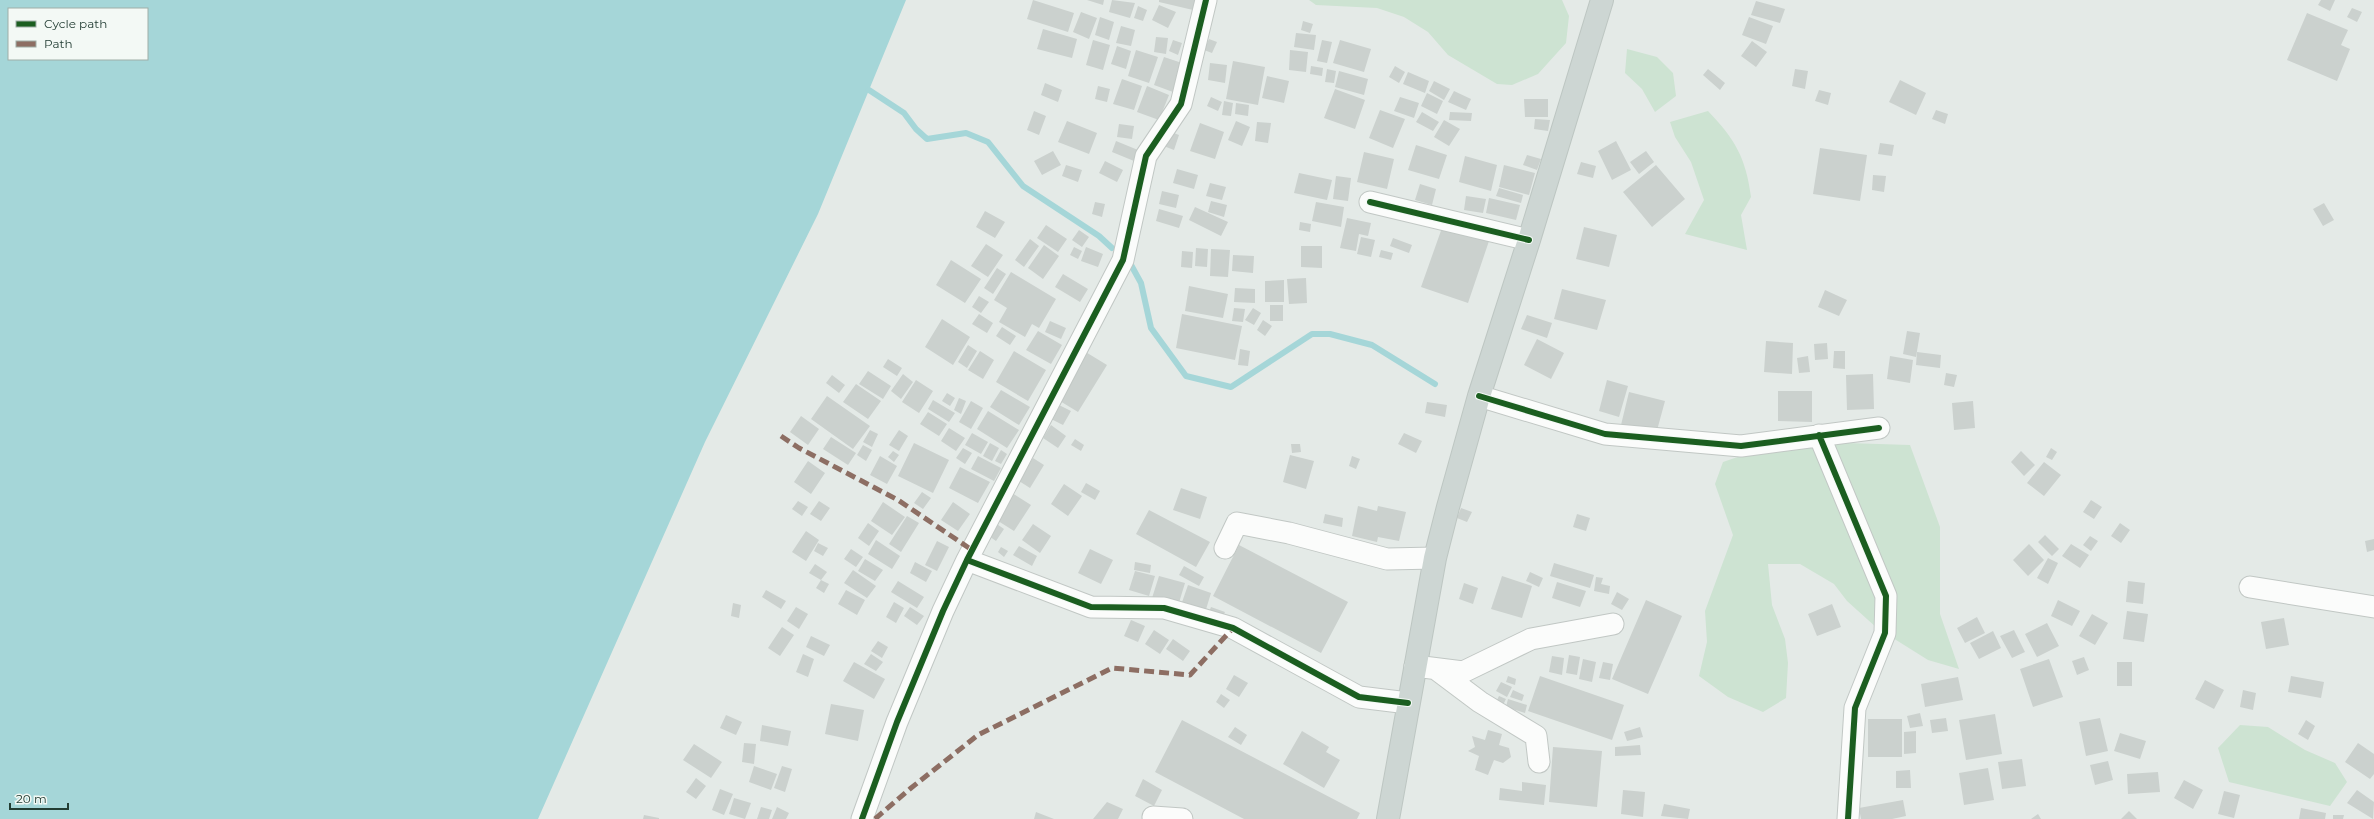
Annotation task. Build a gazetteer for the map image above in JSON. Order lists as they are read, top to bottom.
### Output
{
  "legend": ["Cycle path", "Path"],
  "scale_bar": "20 m"
}
